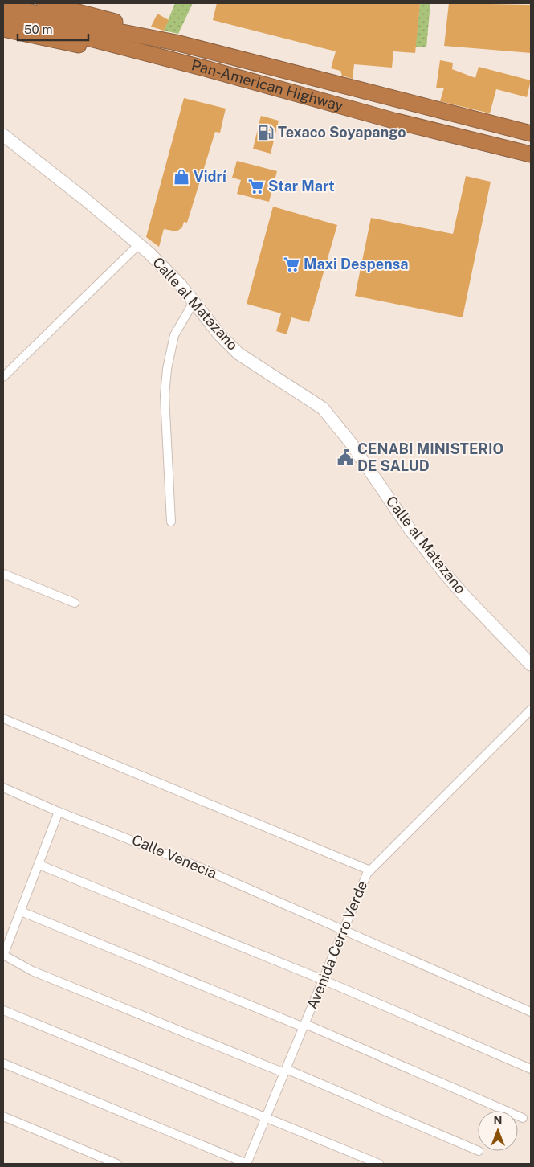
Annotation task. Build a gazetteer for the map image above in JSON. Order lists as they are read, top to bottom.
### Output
{
  "streets": {
    "highway": ["Pan-American Highway"],
    "street": ["Calle al Matazano", "Calle Venecia", "Avenida Cerro Verde"]
  },
  "crossings": [
    ["Calle Venecia", "Avenida Cerro Verde"]
  ],
  "places": {
    "fuel station": ["Texaco Soyapango"],
    "shop": ["Vidrí"],
    "supermarket": ["Star Mart", "Maxi Despensa"],
    "public building": ["CENABI MINISTERIO DE SALUD"]
  },
  "scale_bar": "50 m",
  "north": "top"
}
